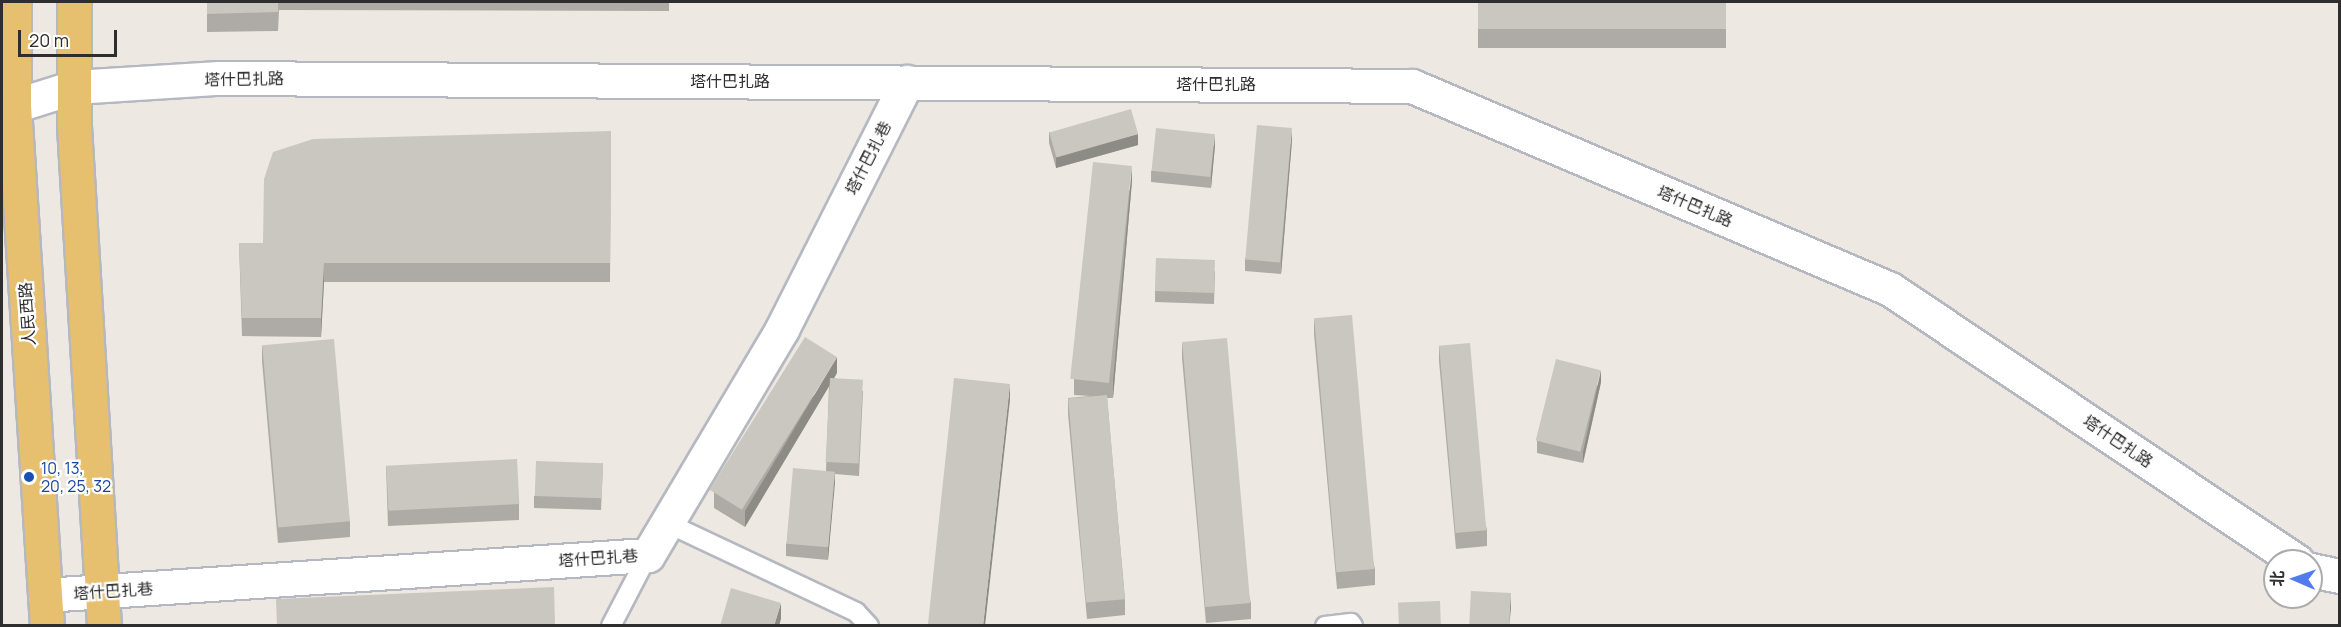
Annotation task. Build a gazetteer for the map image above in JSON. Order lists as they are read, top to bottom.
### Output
{
  "streets": {
    "main road": ["人民西路"],
    "street": ["塔什巴扎路", "塔什巴扎巷"]
  },
  "crossings": [
    ["塔什巴扎路", "塔什巴扎巷"],
    ["塔什巴扎路", "人民西路"],
    ["塔什巴扎巷", "人民西路"]
  ],
  "places": ["10, 13, 20, 25, 32"],
  "scale_bar": "20 m",
  "north": "left"
}
